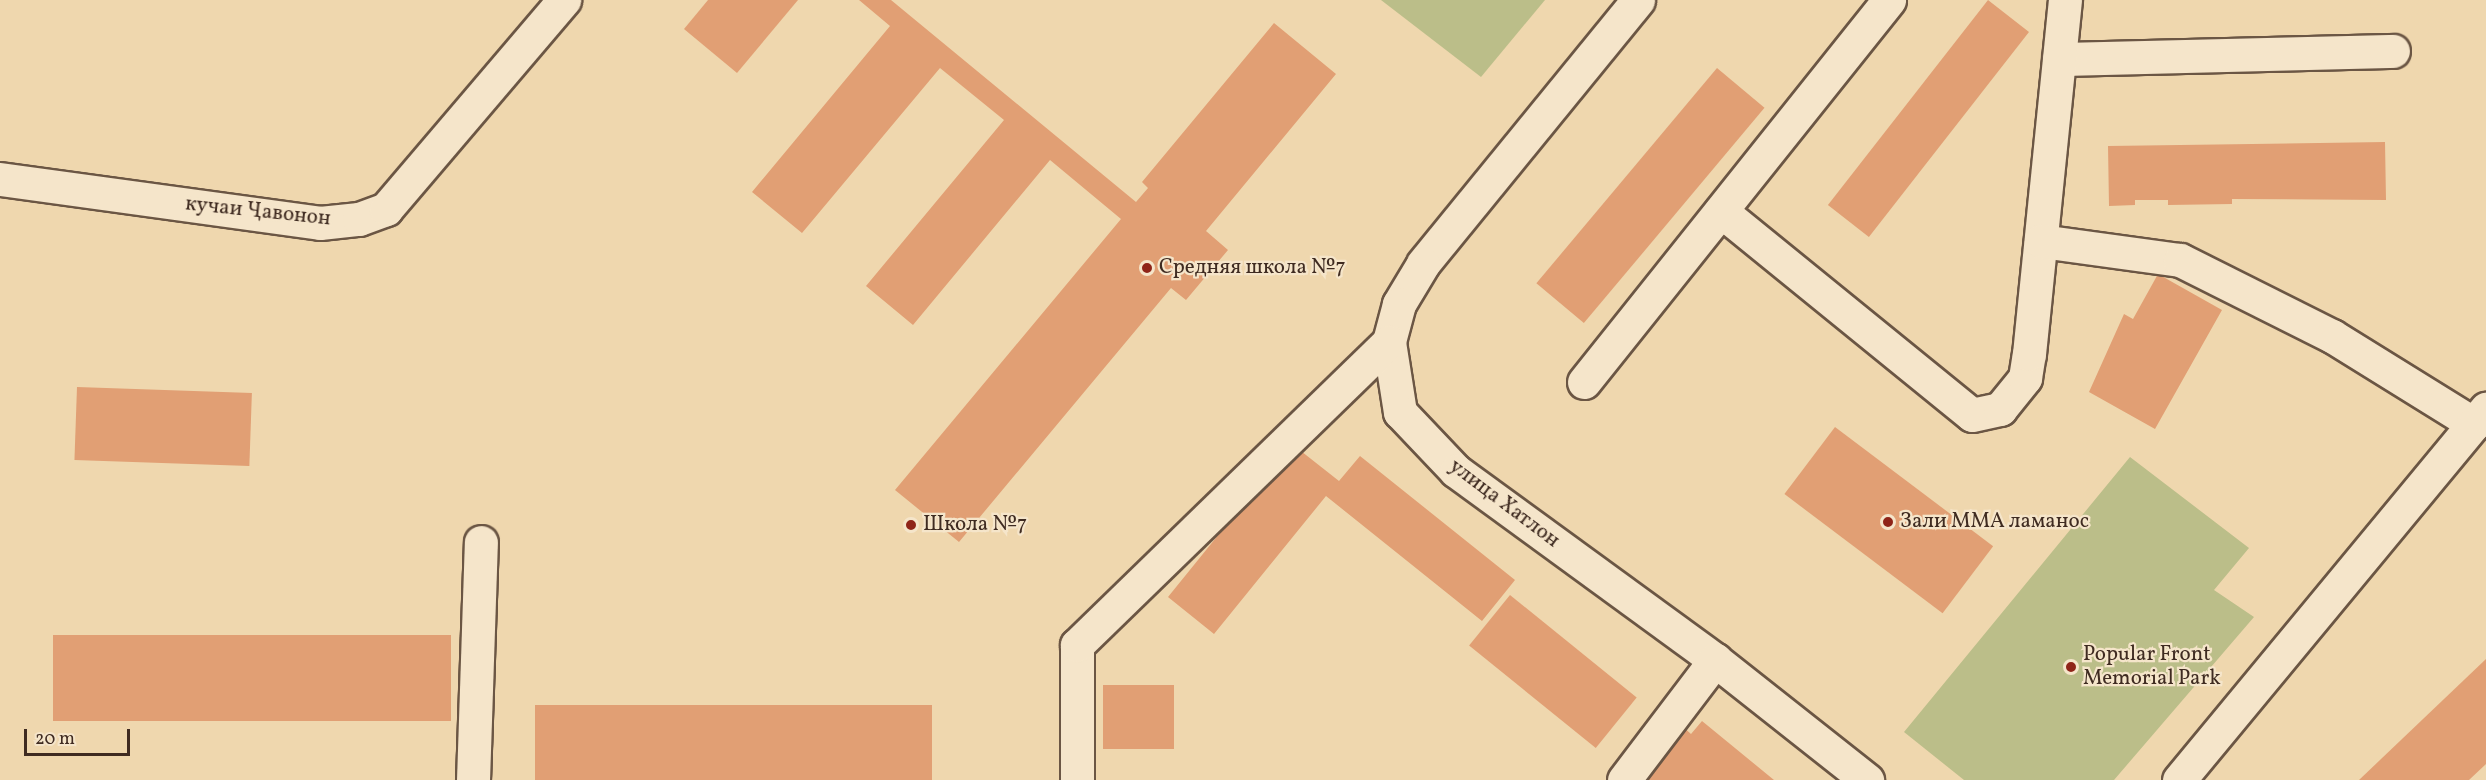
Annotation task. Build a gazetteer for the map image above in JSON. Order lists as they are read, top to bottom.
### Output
{
  "streets": {
    "street": ["кучаи Ҷавонон", "улица Хатлон"]
  },
  "places": [
    "Средняя школа №7",
    "Зали MMA ламанос",
    "Школа №7",
    "Popular Front Memorial Park"
  ],
  "scale_bar": "20 m"
}
